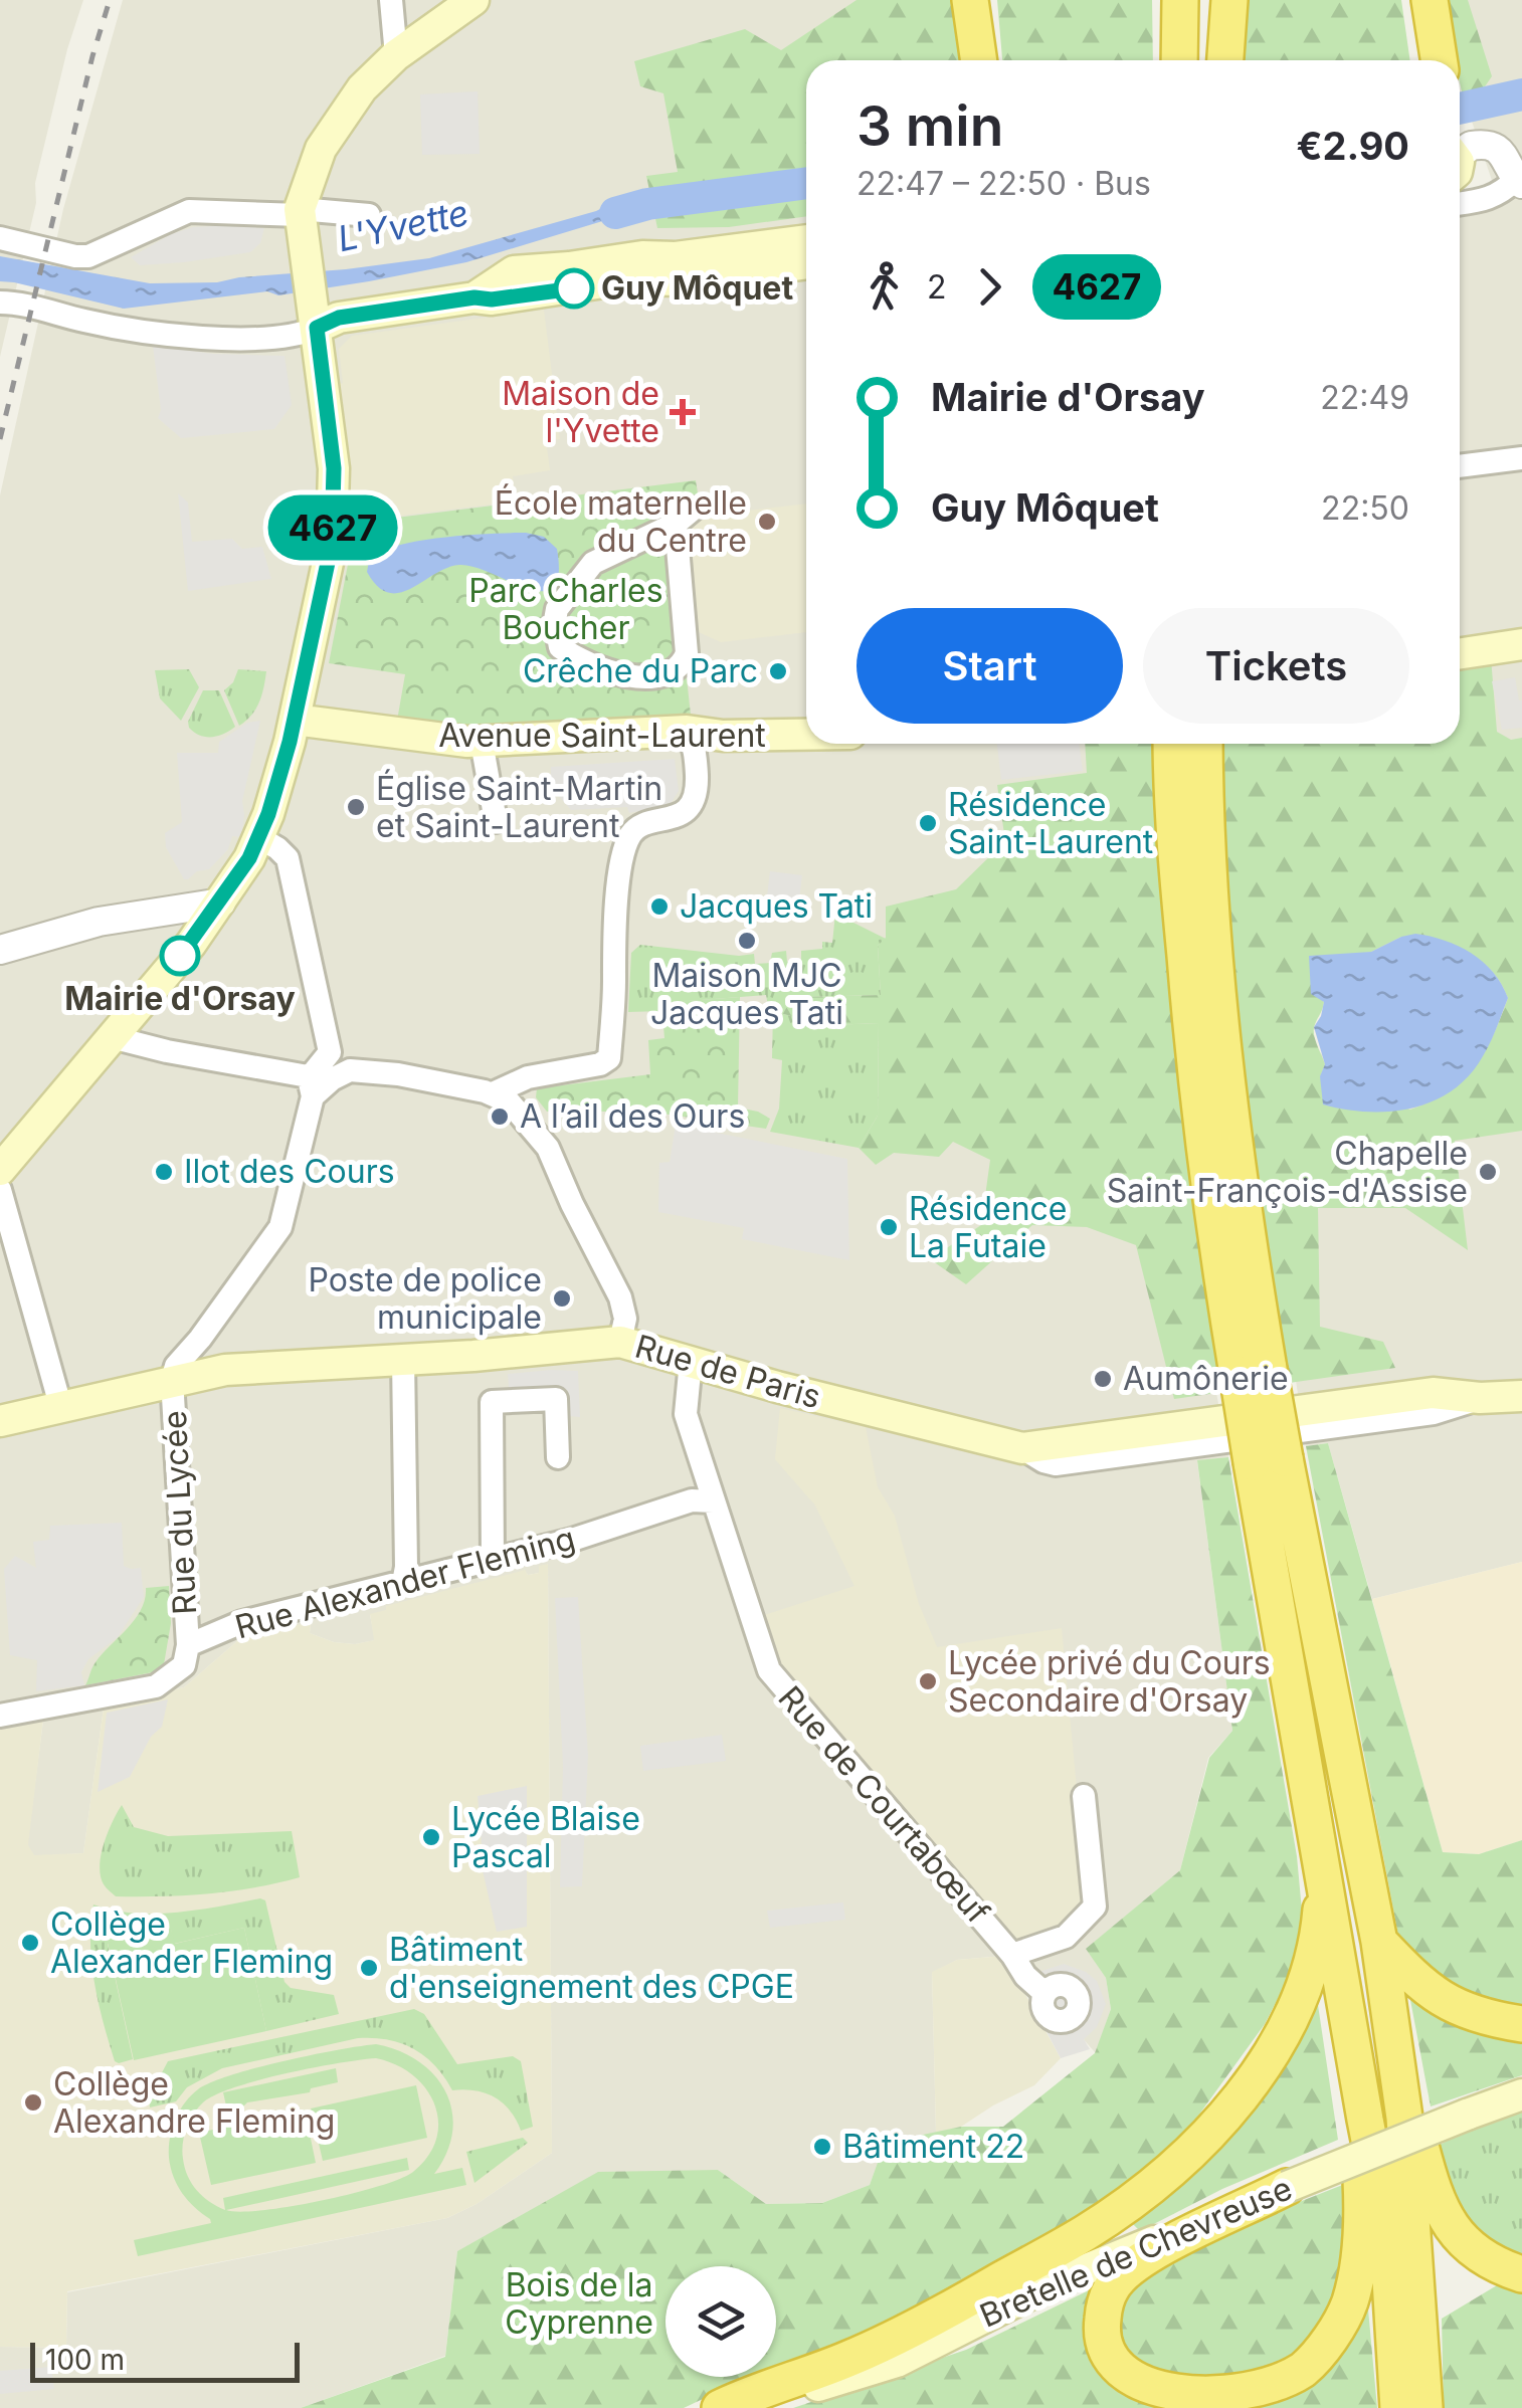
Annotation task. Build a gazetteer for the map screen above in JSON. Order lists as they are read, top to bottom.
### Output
{
  "streets": {
    "main road": ["Avenue Saint-Laurent", "Rue de Paris", "Bretelle de Chevreuse"],
    "street": ["Rue du Lycée", "Rue Alexander Fleming", "Rue de Courtabœuf"]
  },
  "crossings": [
    ["Rue du Lycée", "Rue Alexander Fleming"],
    ["Rue Alexander Fleming", "Rue de Courtabœuf"]
  ],
  "water": ["L'Yvette"],
  "parks": ["Parc Charles Boucher", "Bois de la Cyprenne"],
  "places": {
    "other": [
      "Guy Môquet",
      "École maternelle du Centre",
      "Crêche du Parc",
      "Église Saint-Martin et Saint-Laurent",
      "Résidence Saint-Laurent",
      "Jacques Tati",
      "Maison MJC Jacques Tati",
      "Mairie d'Orsay",
      "A l’ail des Ours",
      "Ilot des Cours",
      "Chapelle Saint-François-d'Assise",
      "Résidence La Futaie",
      "Poste de police municipale",
      "Aumônerie",
      "Lycée privé du Cours Secondaire d'Orsay",
      "Lycée Blaise Pascal",
      "Collège Alexander Fleming",
      "Bâtiment d'enseignement des CPGE",
      "Collège Alexandre Fleming",
      "Bâtiment 22"
    ],
    "health": ["Maison de l'Yvette"]
  },
  "lines": ["bus line 4627"],
  "scale_bar": "100 m",
  "page": {
    "on_map": "4627",
    "heading": ["3 min", "22:47 – 22:50 · Bus", "€2.90"],
    "legs": ["2", "4627"],
    "list": [
      {
        "name": "Mairie d'Orsay",
        "value": "22:49"
      },
      {
        "name": "Guy Môquet",
        "value": "22:50"
      }
    ],
    "buttons": ["Start", "Tickets"],
    "scale": "100 m"
  }
}
